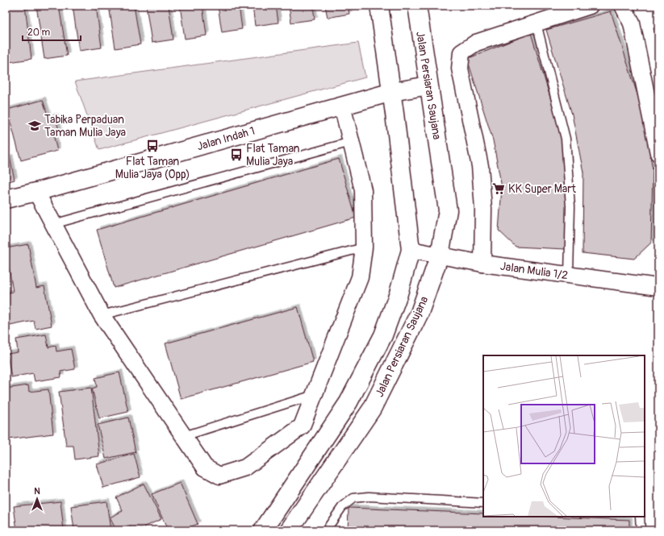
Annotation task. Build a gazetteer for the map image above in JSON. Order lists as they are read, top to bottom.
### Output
{
  "streets": {
    "street": ["Jalan Persiaran Saujana", "Jalan Indah 1", "Jalan Mulia 1/2"]
  },
  "crossings": [
    ["Jalan Persiaran Saujana", "Jalan Indah 1"],
    ["Jalan Persiaran Saujana", "Jalan Mulia 1/2"]
  ],
  "places": {
    "school or university": ["Tabika Perpaduan Taman Mulia Jaya"],
    "bus stop": ["Flat Taman Mulia Jaya (Opp)", "Flat Taman Mulia Jaya"],
    "supermarket": ["KK Super Mart"]
  },
  "scale_bar": "20 m",
  "north": "top"
}
